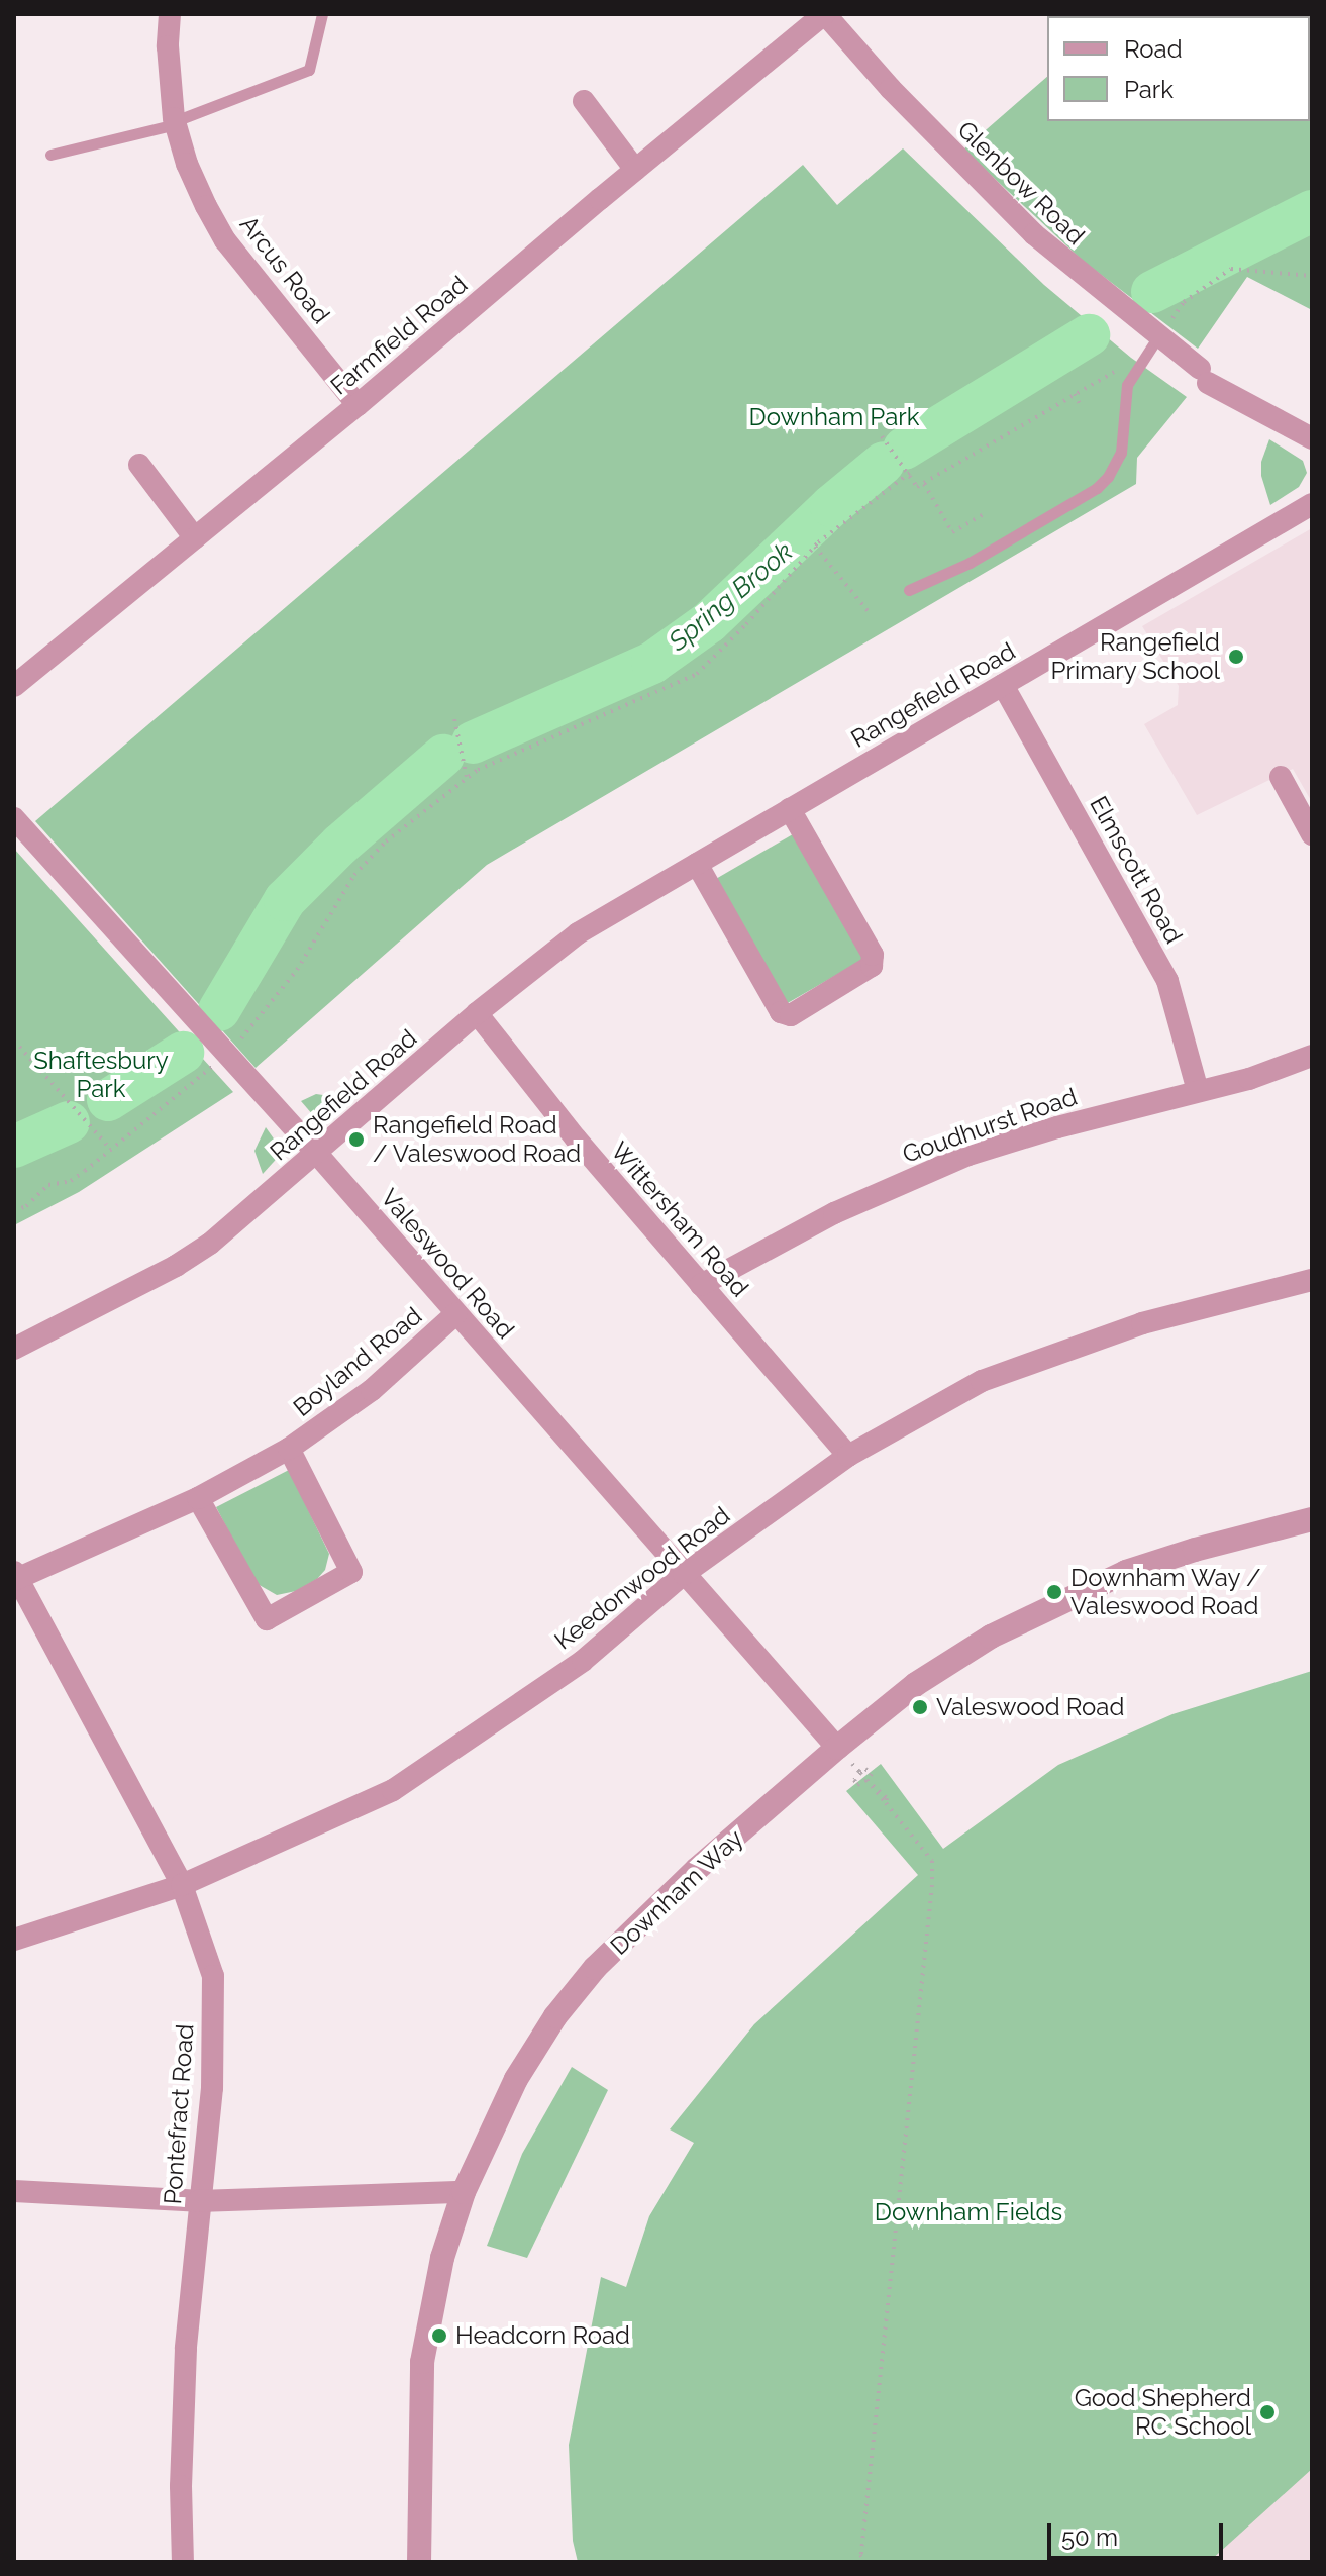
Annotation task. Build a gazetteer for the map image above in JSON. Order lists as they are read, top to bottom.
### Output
{
  "streets": {
    "street": [
      "Glenbow Road",
      "Arcus Road",
      "Farmfield Road",
      "Rangefield Road",
      "Elmscott Road",
      "Goudhurst Road",
      "Wittersham Road",
      "Valeswood Road",
      "Boyland Road",
      "Keedonwood Road",
      "Downham Way",
      "Pontefract Road"
    ]
  },
  "crossings": [
    ["Glenbow Road", "Farmfield Road"],
    ["Arcus Road", "Farmfield Road"],
    ["Rangefield Road", "Elmscott Road"],
    ["Rangefield Road", "Wittersham Road"],
    ["Rangefield Road", "Valeswood Road"],
    ["Elmscott Road", "Goudhurst Road"],
    ["Goudhurst Road", "Wittersham Road"],
    ["Wittersham Road", "Keedonwood Road"],
    ["Valeswood Road", "Boyland Road"],
    ["Valeswood Road", "Keedonwood Road"],
    ["Valeswood Road", "Downham Way"],
    ["Boyland Road", "Pontefract Road"],
    ["Keedonwood Road", "Pontefract Road"]
  ],
  "water": ["Spring Brook"],
  "parks": ["Downham Park", "Shaftesbury Park", "Downham Fields"],
  "places": [
    "Rangefield Primary School",
    "Rangefield Road / Valeswood Road",
    "Downham Way / Valeswood Road",
    "Valeswood Road",
    "Headcorn Road",
    "Good Shepherd RC School"
  ],
  "legend": ["Road", "Park"],
  "scale_bar": "50 m"
}
